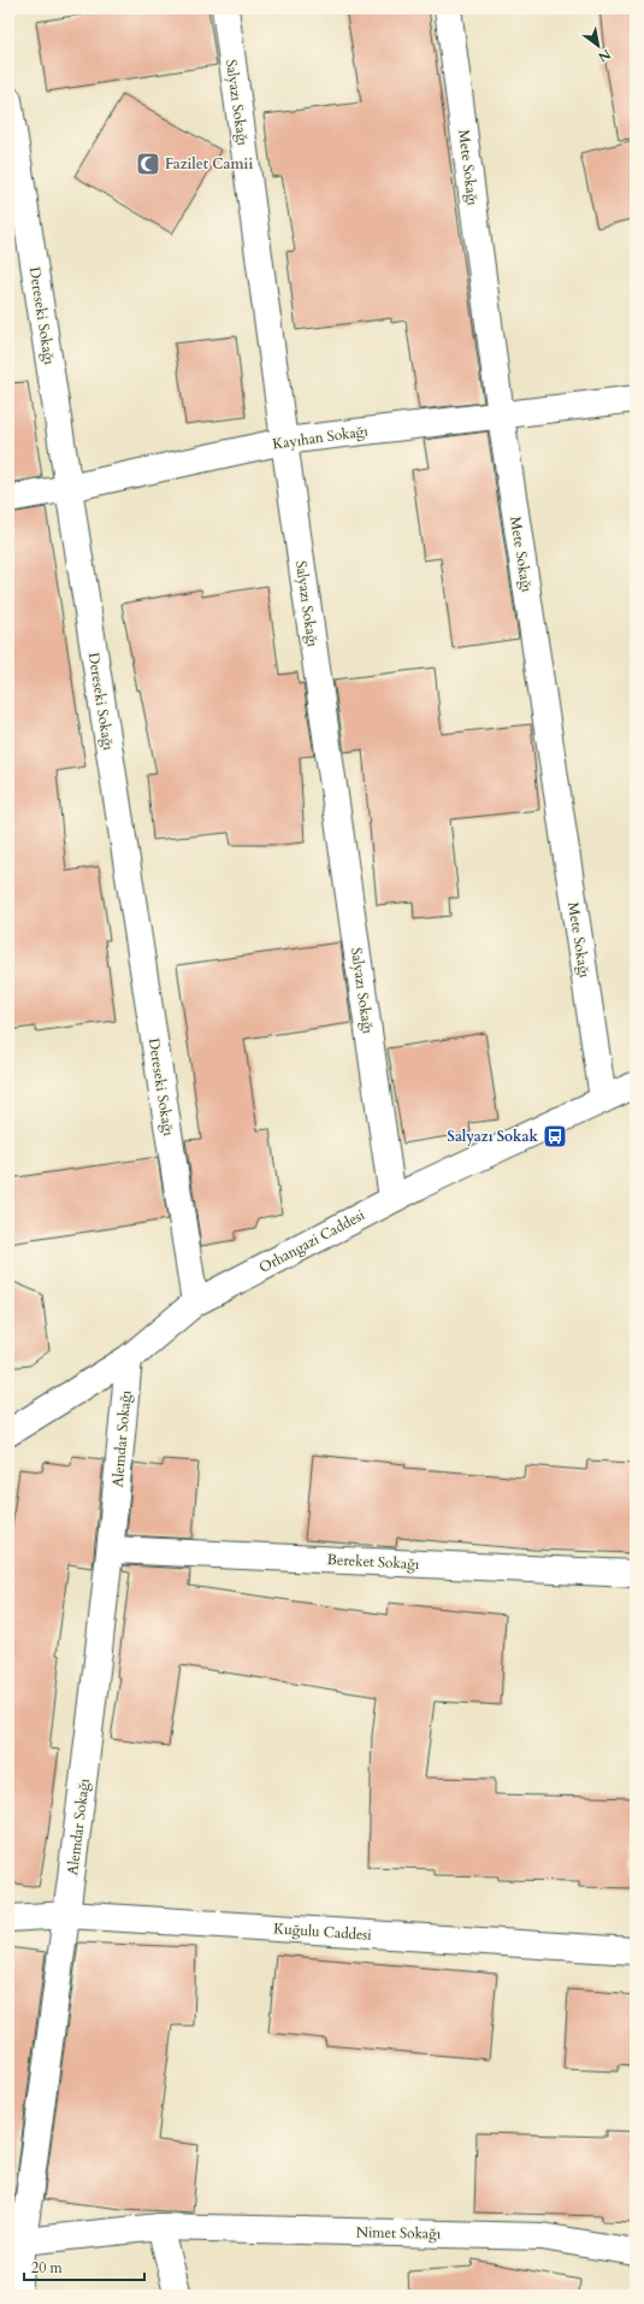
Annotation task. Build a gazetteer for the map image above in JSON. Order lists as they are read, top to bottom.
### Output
{
  "streets": {
    "street": [
      "Salyazı Sokağı",
      "Mete Sokağı",
      "Dereseki Sokağı",
      "Kayıhan Sokağı",
      "Orhangazi Caddesi",
      "Alemdar Sokağı",
      "Bereket Sokağı",
      "Kuğulu Caddesi",
      "Nimet Sokağı"
    ]
  },
  "crossings": [
    ["Salyazı Sokağı", "Kayıhan Sokağı"],
    ["Salyazı Sokağı", "Orhangazi Caddesi"],
    ["Mete Sokağı", "Kayıhan Sokağı"],
    ["Mete Sokağı", "Orhangazi Caddesi"],
    ["Dereseki Sokağı", "Kayıhan Sokağı"],
    ["Dereseki Sokağı", "Orhangazi Caddesi"],
    ["Orhangazi Caddesi", "Alemdar Sokağı"],
    ["Alemdar Sokağı", "Bereket Sokağı"],
    ["Alemdar Sokağı", "Kuğulu Caddesi"],
    ["Alemdar Sokağı", "Nimet Sokağı"]
  ],
  "places": {
    "mosque": ["Fazilet Camii"],
    "bus stop": ["Salyazı Sokak"]
  },
  "scale_bar": "20 m",
  "north": "bottom right"
}
